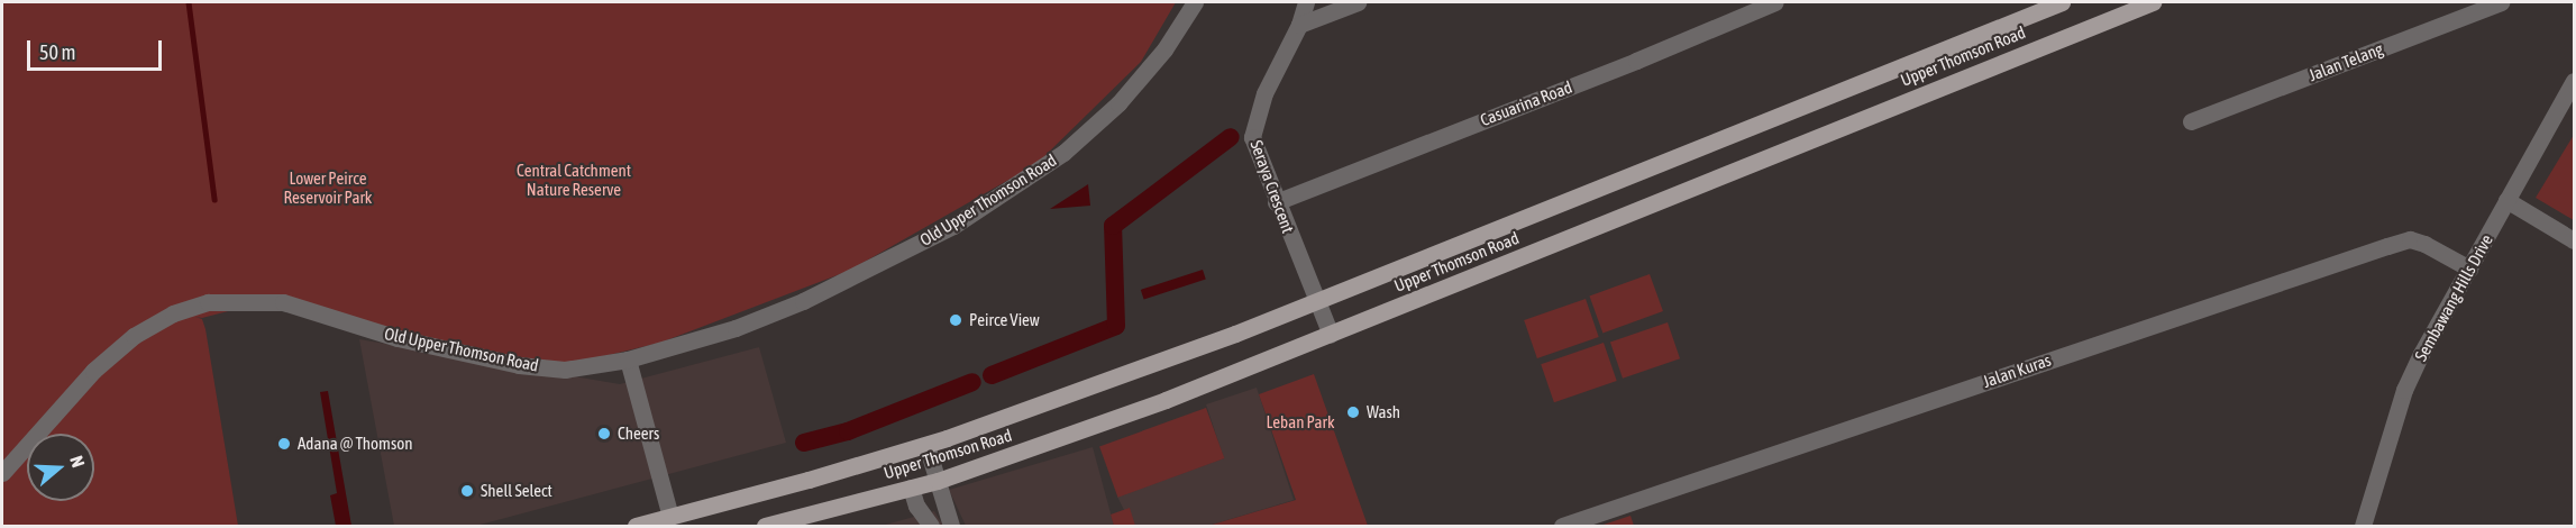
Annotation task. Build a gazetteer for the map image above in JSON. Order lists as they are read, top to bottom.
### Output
{
  "streets": {
    "main road": ["Upper Thomson Road"],
    "street": [
      "Jalan Telang",
      "Casuarina Road",
      "Seraya Crescent",
      "Old Upper Thomson Road",
      "Sembawang Hills Drive",
      "Jalan Kuras"
    ]
  },
  "crossings": [
    ["Upper Thomson Road", "Seraya Crescent"],
    ["Casuarina Road", "Seraya Crescent"],
    ["Sembawang Hills Drive", "Jalan Kuras"]
  ],
  "parks": ["Central Catchment Nature Reserve", "Lower Peirce Reservoir Park", "Leban Park"],
  "places": [
    "Peirce View",
    "Wash",
    "Cheers",
    "Adana @ Thomson",
    "Shell Select"
  ],
  "scale_bar": "50 m",
  "north": "right"
}
